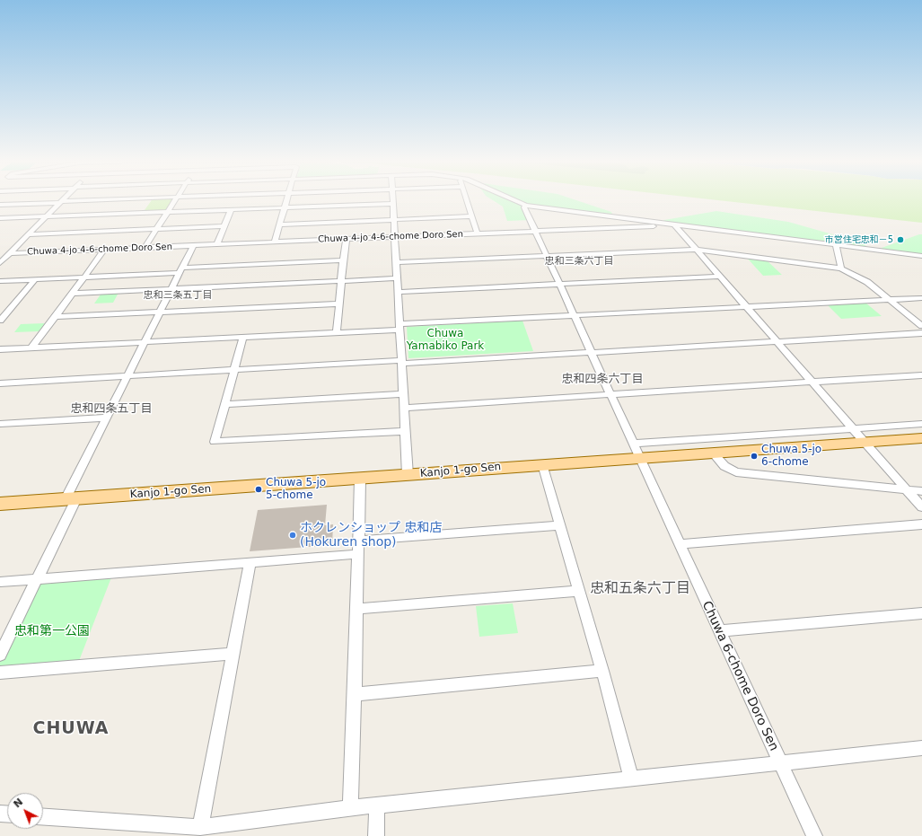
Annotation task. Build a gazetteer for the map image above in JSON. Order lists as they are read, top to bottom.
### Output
{
  "streets": {
    "main road": ["Kanjo 1-go Sen"],
    "street": ["Chuwa 4-jo 4-6-chome Doro Sen", "Chuwa 6-chome Doro Sen"]
  },
  "crossings": [
    ["Kanjo 1-go Sen", "Chuwa 6-chome Doro Sen"]
  ],
  "districts": [
    "忠和三条六丁目",
    "忠和三条五丁目",
    "忠和四条六丁目",
    "忠和四条五丁目",
    "忠和五条六丁目",
    "CHUWA"
  ],
  "parks": ["Chuwa Yamabiko Park", "忠和第一公園"],
  "places": [
    "市営住宅忠和－5",
    "Chuwa 5-jo 6-chome",
    "Chuwa 5-jo 5-chome",
    "ホクレンショップ 忠和店 (Hokuren shop)"
  ],
  "north": "top left"
}
